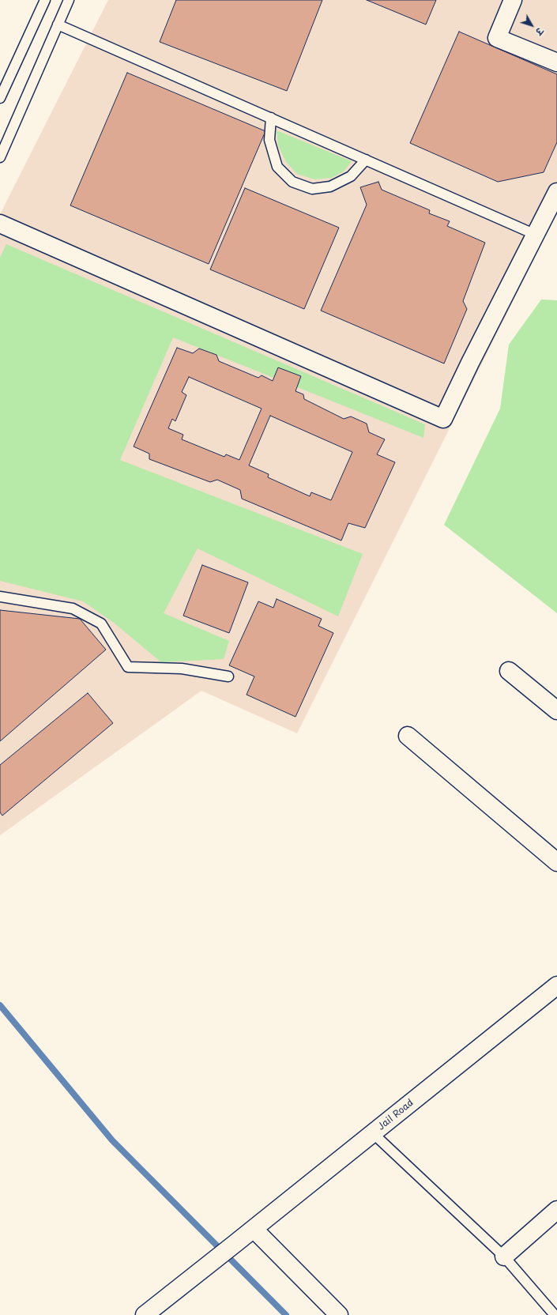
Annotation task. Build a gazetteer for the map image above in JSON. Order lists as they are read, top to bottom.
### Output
{
  "streets": {
    "street": ["Jail Road"]
  },
  "north": "bottom right"
}
